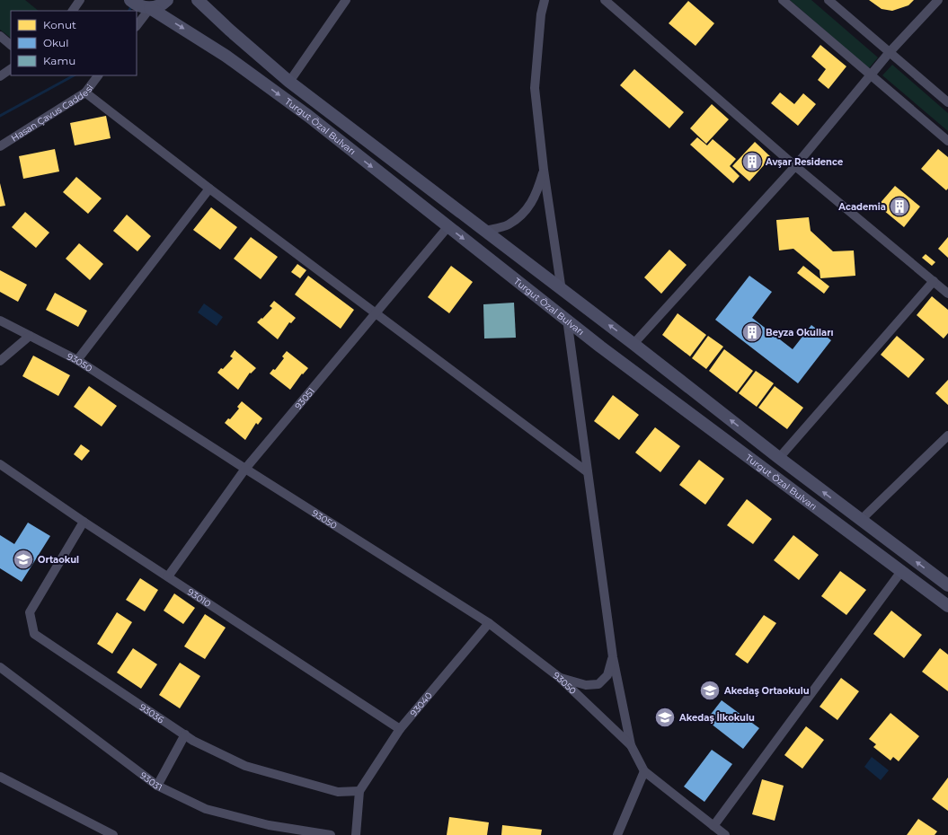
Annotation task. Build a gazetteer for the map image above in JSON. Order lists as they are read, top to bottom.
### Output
{
  "streets": {
    "main road": ["Turgut Özal Bulvarı"],
    "street": [
      "Hasan Çavus Caddesi",
      "93050",
      "93051",
      "93010",
      "93040",
      "93036",
      "93031"
    ]
  },
  "crossings": [
    ["Turgut Özal Bulvarı", "93051"],
    ["93050", "93051"],
    ["93050", "93040"],
    ["93051", "93010"],
    ["93010", "93040"],
    ["93010", "93036"],
    ["93040", "93036"]
  ],
  "places": {
    "building": ["Avşar Residence", "Academia", "Beyza Okulları"],
    "school or university": ["Ortaokul", "Akedaş Ortaokulu", "Akedaş İlkokulu"]
  },
  "legend": ["Konut", "Okul", "Kamu"]
}
